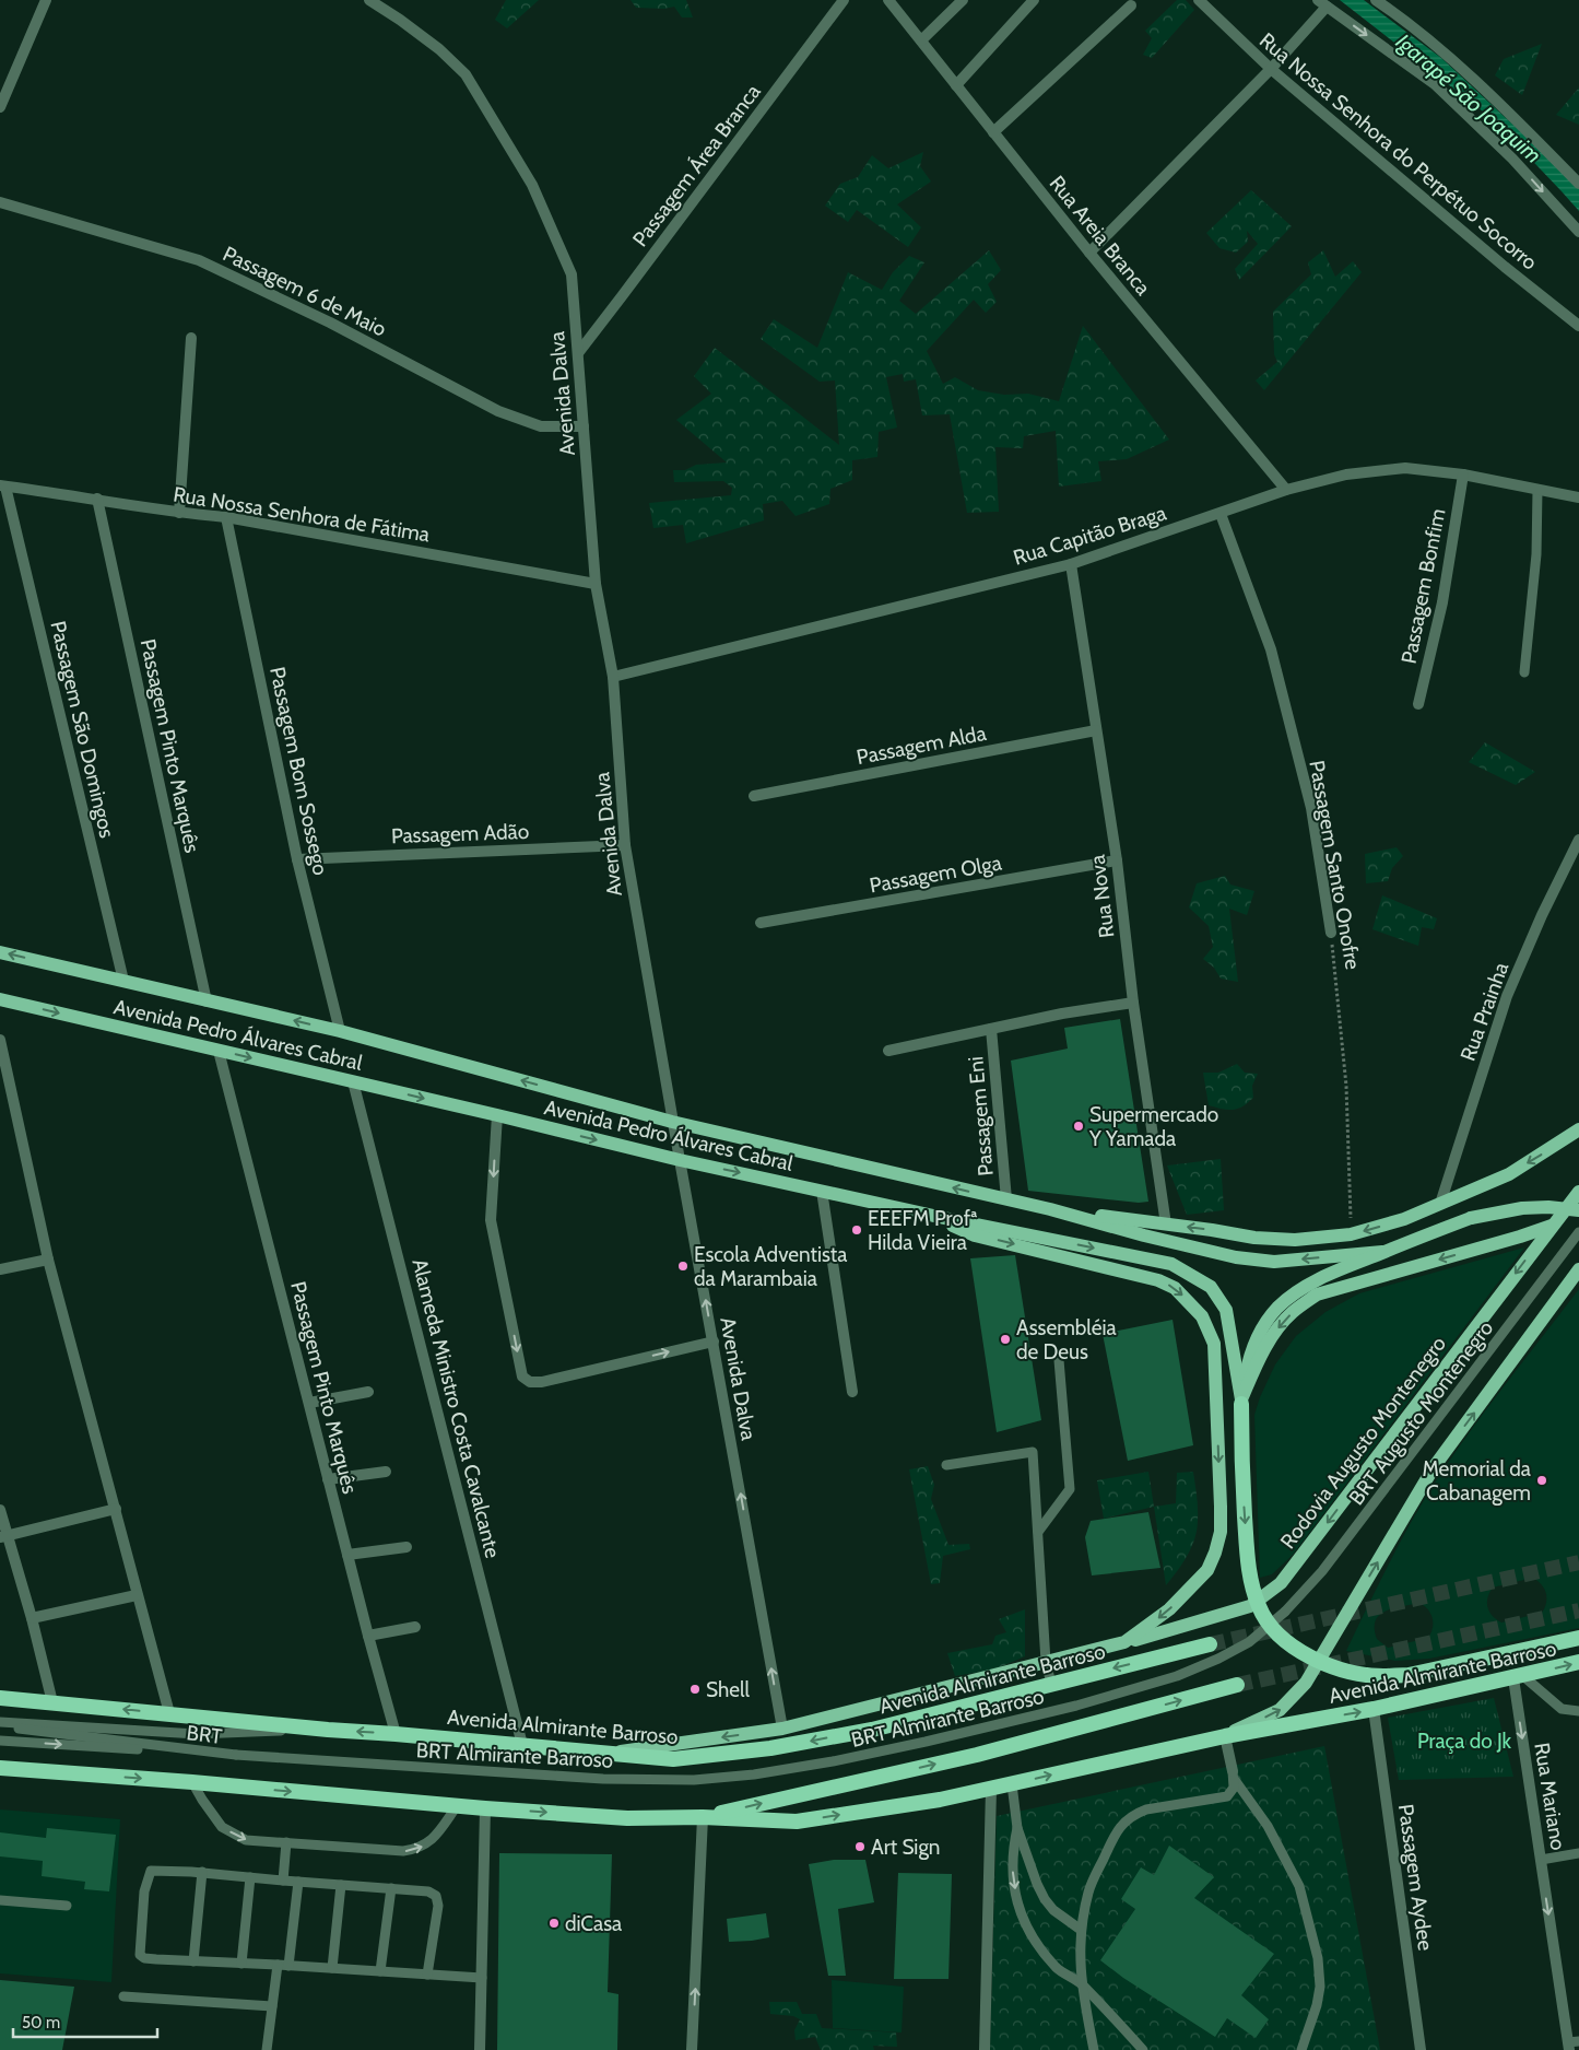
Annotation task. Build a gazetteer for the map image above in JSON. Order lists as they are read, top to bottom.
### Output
{
  "streets": {
    "highway": ["Avenida Almirante Barroso"],
    "main road": ["Avenida Pedro Álvares Cabral", "Rodovia Augusto Montenegro"],
    "street": [
      "Rua Nossa Senhora do Perpétuo Socorro",
      "Passagem Área Branca",
      "Rua Areia Branca",
      "Passagem 6 de Maio",
      "Avenida Dalva",
      "Rua Nossa Senhora de Fátima",
      "Rua Capitão Braga",
      "Passagem Bonfim",
      "Passagem São Domingos",
      "Passagem Alda",
      "Passagem Pinto Marquês",
      "Passagem Bom Sossego",
      "Passagem Adão",
      "Passagem Santo Onofre",
      "Passagem Olga",
      "Rua Nova",
      "Rua Prainha",
      "Passagem Eni",
      "Alameda Ministro Costa Cavalcante",
      "Rua Mariano",
      "Passagem Aydee"
    ],
    "lane": ["BRT Augusto Montenegro", "BRT Almirante Barroso", "BRT"]
  },
  "crossings": [
    ["Passagem Área Branca", "Avenida Dalva"],
    ["Rua Areia Branca", "Rua Capitão Braga"],
    ["Passagem 6 de Maio", "Avenida Dalva"],
    ["Avenida Dalva", "Rua Nossa Senhora de Fátima"],
    ["Avenida Dalva", "Rua Capitão Braga"],
    ["Avenida Dalva", "Passagem Adão"],
    ["Avenida Dalva", "Avenida Pedro Álvares Cabral"],
    ["Avenida Dalva", "Rodovia Augusto Montenegro"],
    ["Rua Nossa Senhora de Fátima", "Passagem São Domingos"],
    ["Rua Nossa Senhora de Fátima", "Passagem Pinto Marquês"],
    ["Rua Nossa Senhora de Fátima", "Passagem Bom Sossego"],
    ["Rua Capitão Braga", "Passagem Bonfim"],
    ["Rua Capitão Braga", "Passagem Santo Onofre"],
    ["Rua Capitão Braga", "Rua Nova"],
    ["Passagem São Domingos", "Avenida Pedro Álvares Cabral"],
    ["Passagem Alda", "Rua Nova"],
    ["Passagem Pinto Marquês", "Avenida Pedro Álvares Cabral"],
    ["Passagem Pinto Marquês", "Avenida Almirante Barroso"],
    ["Passagem Bom Sossego", "Passagem Adão"],
    ["Passagem Bom Sossego", "Avenida Pedro Álvares Cabral"],
    ["Passagem Olga", "Rua Nova"],
    ["Rua Nova", "Passagem Eni"],
    ["Avenida Pedro Álvares Cabral", "Passagem Eni"],
    ["Avenida Pedro Álvares Cabral", "Alameda Ministro Costa Cavalcante"],
    ["Alameda Ministro Costa Cavalcante", "Avenida Almirante Barroso"],
    ["BRT Augusto Montenegro", "BRT Almirante Barroso"],
    ["Rodovia Augusto Montenegro", "Avenida Almirante Barroso"],
    ["Avenida Almirante Barroso", "BRT"],
    ["Avenida Almirante Barroso", "Rua Mariano"],
    ["Avenida Almirante Barroso", "Passagem Aydee"],
    ["BRT Almirante Barroso", "BRT"]
  ],
  "one_way": ["Rua Mariano"],
  "water": ["Igarapé São Joaquim"],
  "parks": ["Praça do Jk"],
  "places": [
    "Supermercado Y Yamada",
    "EEEFM Profª Hilda Vieira",
    "Escola Adventista da Marambaia",
    "Assembléia de Deus",
    "Memorial da Cabanagem",
    "Shell",
    "Art Sign",
    "diCasa"
  ],
  "scale_bar": "50 m"
}
